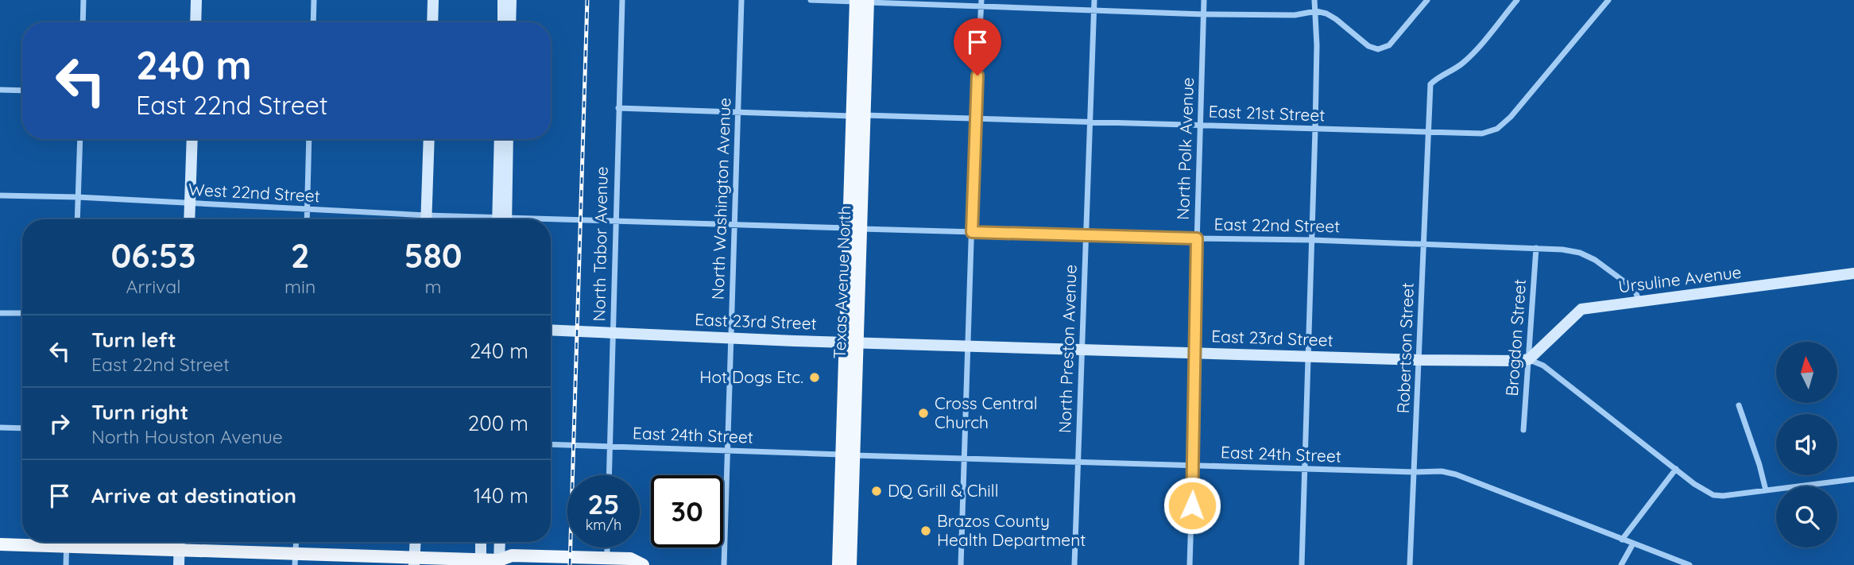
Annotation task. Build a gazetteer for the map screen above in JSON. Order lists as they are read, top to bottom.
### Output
{
  "streets": {
    "main road": ["Texas Avenue North"],
    "street": [
      "East 21st Street",
      "North Polk Avenue",
      "West 22nd Street",
      "North Washington Avenue",
      "East 22nd Street",
      "North Tabor Avenue",
      "Ursuline Avenue",
      "East 23rd Street",
      "Brogdon Street",
      "Robertson Street",
      "North Preston Avenue",
      "East 24th Street"
    ]
  },
  "crossings": [
    ["East 21st Street", "North Polk Avenue"],
    ["East 21st Street", "North Washington Avenue"],
    ["East 21st Street", "North Tabor Avenue"],
    ["East 21st Street", "Texas Avenue North"],
    ["East 21st Street", "Robertson Street"],
    ["East 21st Street", "North Preston Avenue"],
    ["North Polk Avenue", "East 22nd Street"],
    ["North Polk Avenue", "East 23rd Street"],
    ["North Polk Avenue", "East 24th Street"],
    ["North Washington Avenue", "East 22nd Street"],
    ["North Washington Avenue", "East 23rd Street"],
    ["North Washington Avenue", "East 24th Street"],
    ["East 22nd Street", "North Tabor Avenue"],
    ["East 22nd Street", "Ursuline Avenue"],
    ["East 22nd Street", "Texas Avenue North"],
    ["East 22nd Street", "Brogdon Street"],
    ["East 22nd Street", "Robertson Street"],
    ["East 22nd Street", "North Preston Avenue"],
    ["North Tabor Avenue", "East 23rd Street"],
    ["North Tabor Avenue", "East 24th Street"],
    ["Ursuline Avenue", "East 23rd Street"],
    ["Ursuline Avenue", "Brogdon Street"],
    ["Texas Avenue North", "East 23rd Street"],
    ["Texas Avenue North", "East 24th Street"],
    ["East 23rd Street", "Brogdon Street"],
    ["East 23rd Street", "Robertson Street"],
    ["East 23rd Street", "North Preston Avenue"],
    ["Robertson Street", "East 24th Street"],
    ["North Preston Avenue", "East 24th Street"]
  ],
  "places": [
    "Hot Dogs Etc.",
    "Cross Central Church",
    "DQ Grill & Chill",
    "Brazos County Health Department"
  ],
  "north": "top",
  "page": {
    "turn": ["240 m", "East 22nd Street"],
    "eta": [
      "06:53",
      "Arrival",
      "2",
      "min",
      "580",
      "m"
    ],
    "list": [
      {
        "name": "Turn left",
        "note": "East 22nd Street",
        "value": "240 m"
      },
      {
        "name": "Turn right",
        "note": "North Houston Avenue",
        "value": "200 m"
      },
      {
        "name": "Arrive at destination",
        "value": "140 m"
      }
    ],
    "speed": "25 km/h",
    "limit": "30"
  }
}
